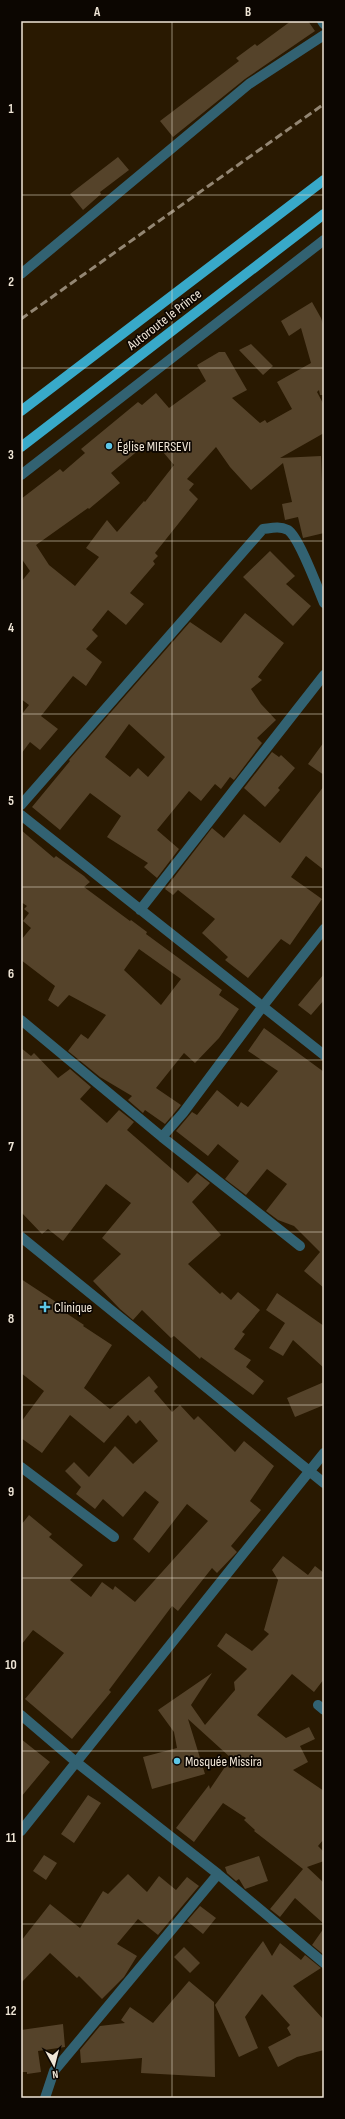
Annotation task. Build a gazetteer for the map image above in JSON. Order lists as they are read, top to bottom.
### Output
{
  "streets": {
    "main road": ["Autoroute le Prince"]
  },
  "places": {
    "other": ["Église MIERSEVI", "Mosquée Missira"],
    "health": ["Clinique"]
  },
  "north": "bottom",
  "grid": {
    "columns": ["A", "B"],
    "rows": [
      "1",
      "2",
      "3",
      "4",
      "5",
      "6",
      "7",
      "8",
      "9",
      "10",
      "11",
      "12"
    ]
  }
}
